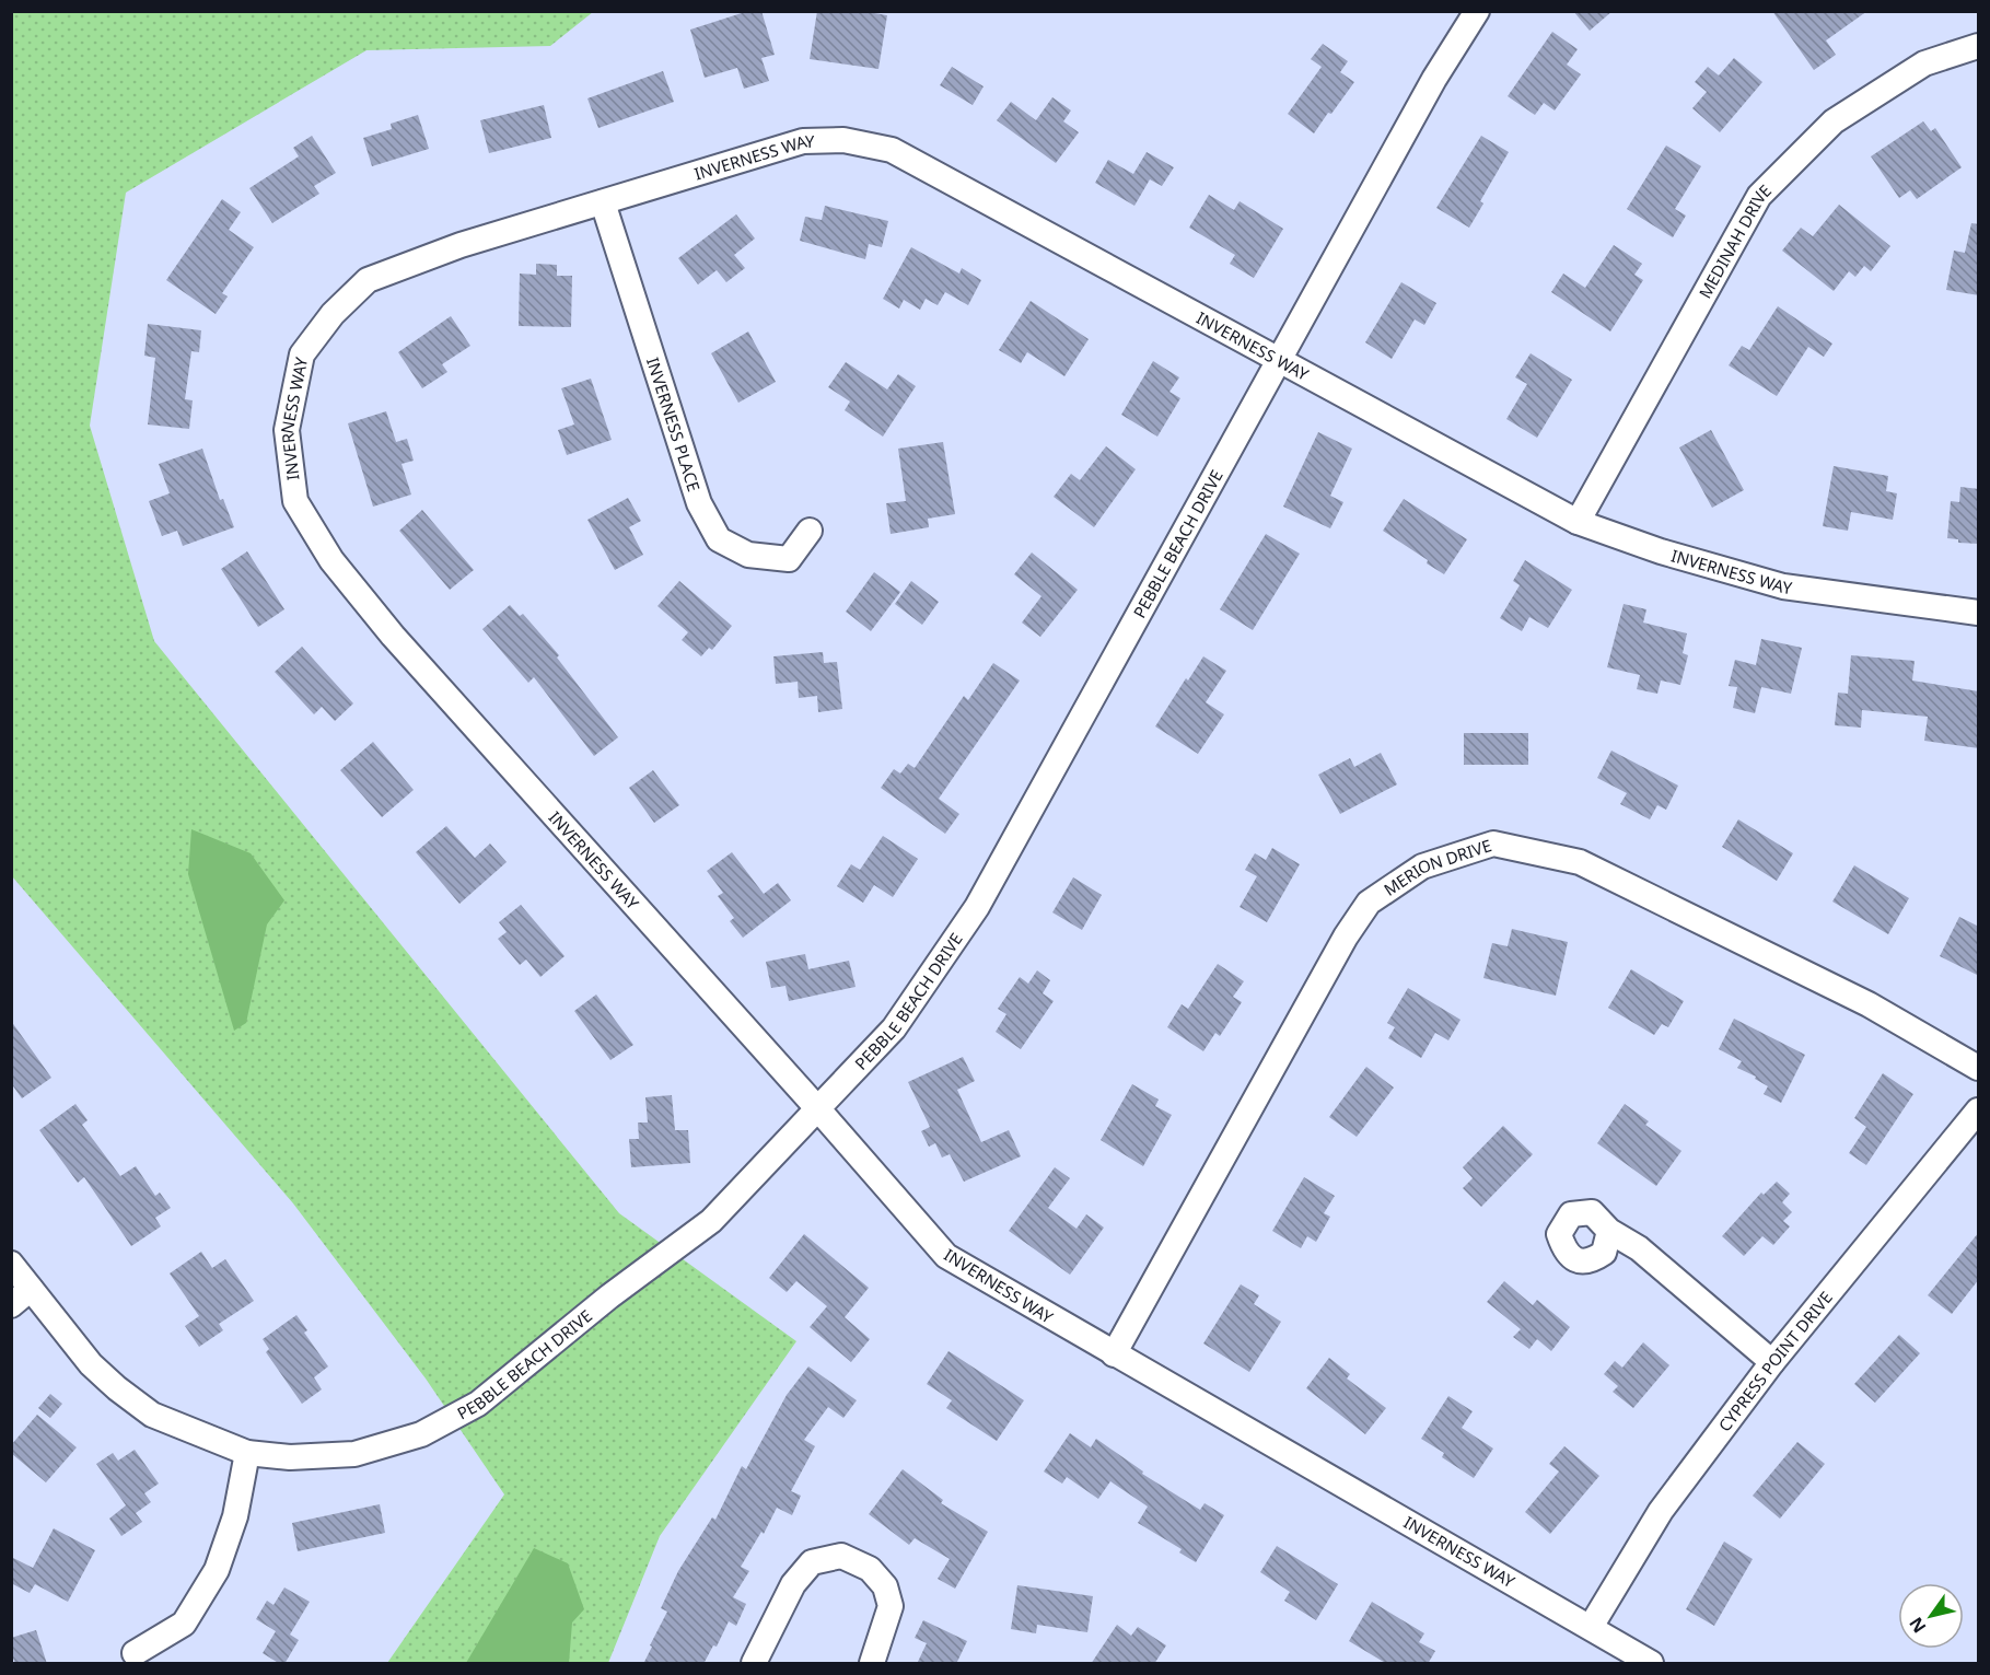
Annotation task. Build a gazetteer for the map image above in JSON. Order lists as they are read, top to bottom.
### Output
{
  "streets": {
    "street": [
      "INVERNESS WAY",
      "MEDINAH DRIVE",
      "INVERNESS PLACE",
      "PEBBLE BEACH DRIVE",
      "MERION DRIVE",
      "CYPRESS POINT DRIVE"
    ]
  },
  "crossings": [
    ["INVERNESS WAY", "MEDINAH DRIVE"],
    ["INVERNESS WAY", "INVERNESS PLACE"],
    ["INVERNESS WAY", "PEBBLE BEACH DRIVE"],
    ["INVERNESS WAY", "MERION DRIVE"],
    ["INVERNESS WAY", "CYPRESS POINT DRIVE"]
  ],
  "north": "bottom left"
}
